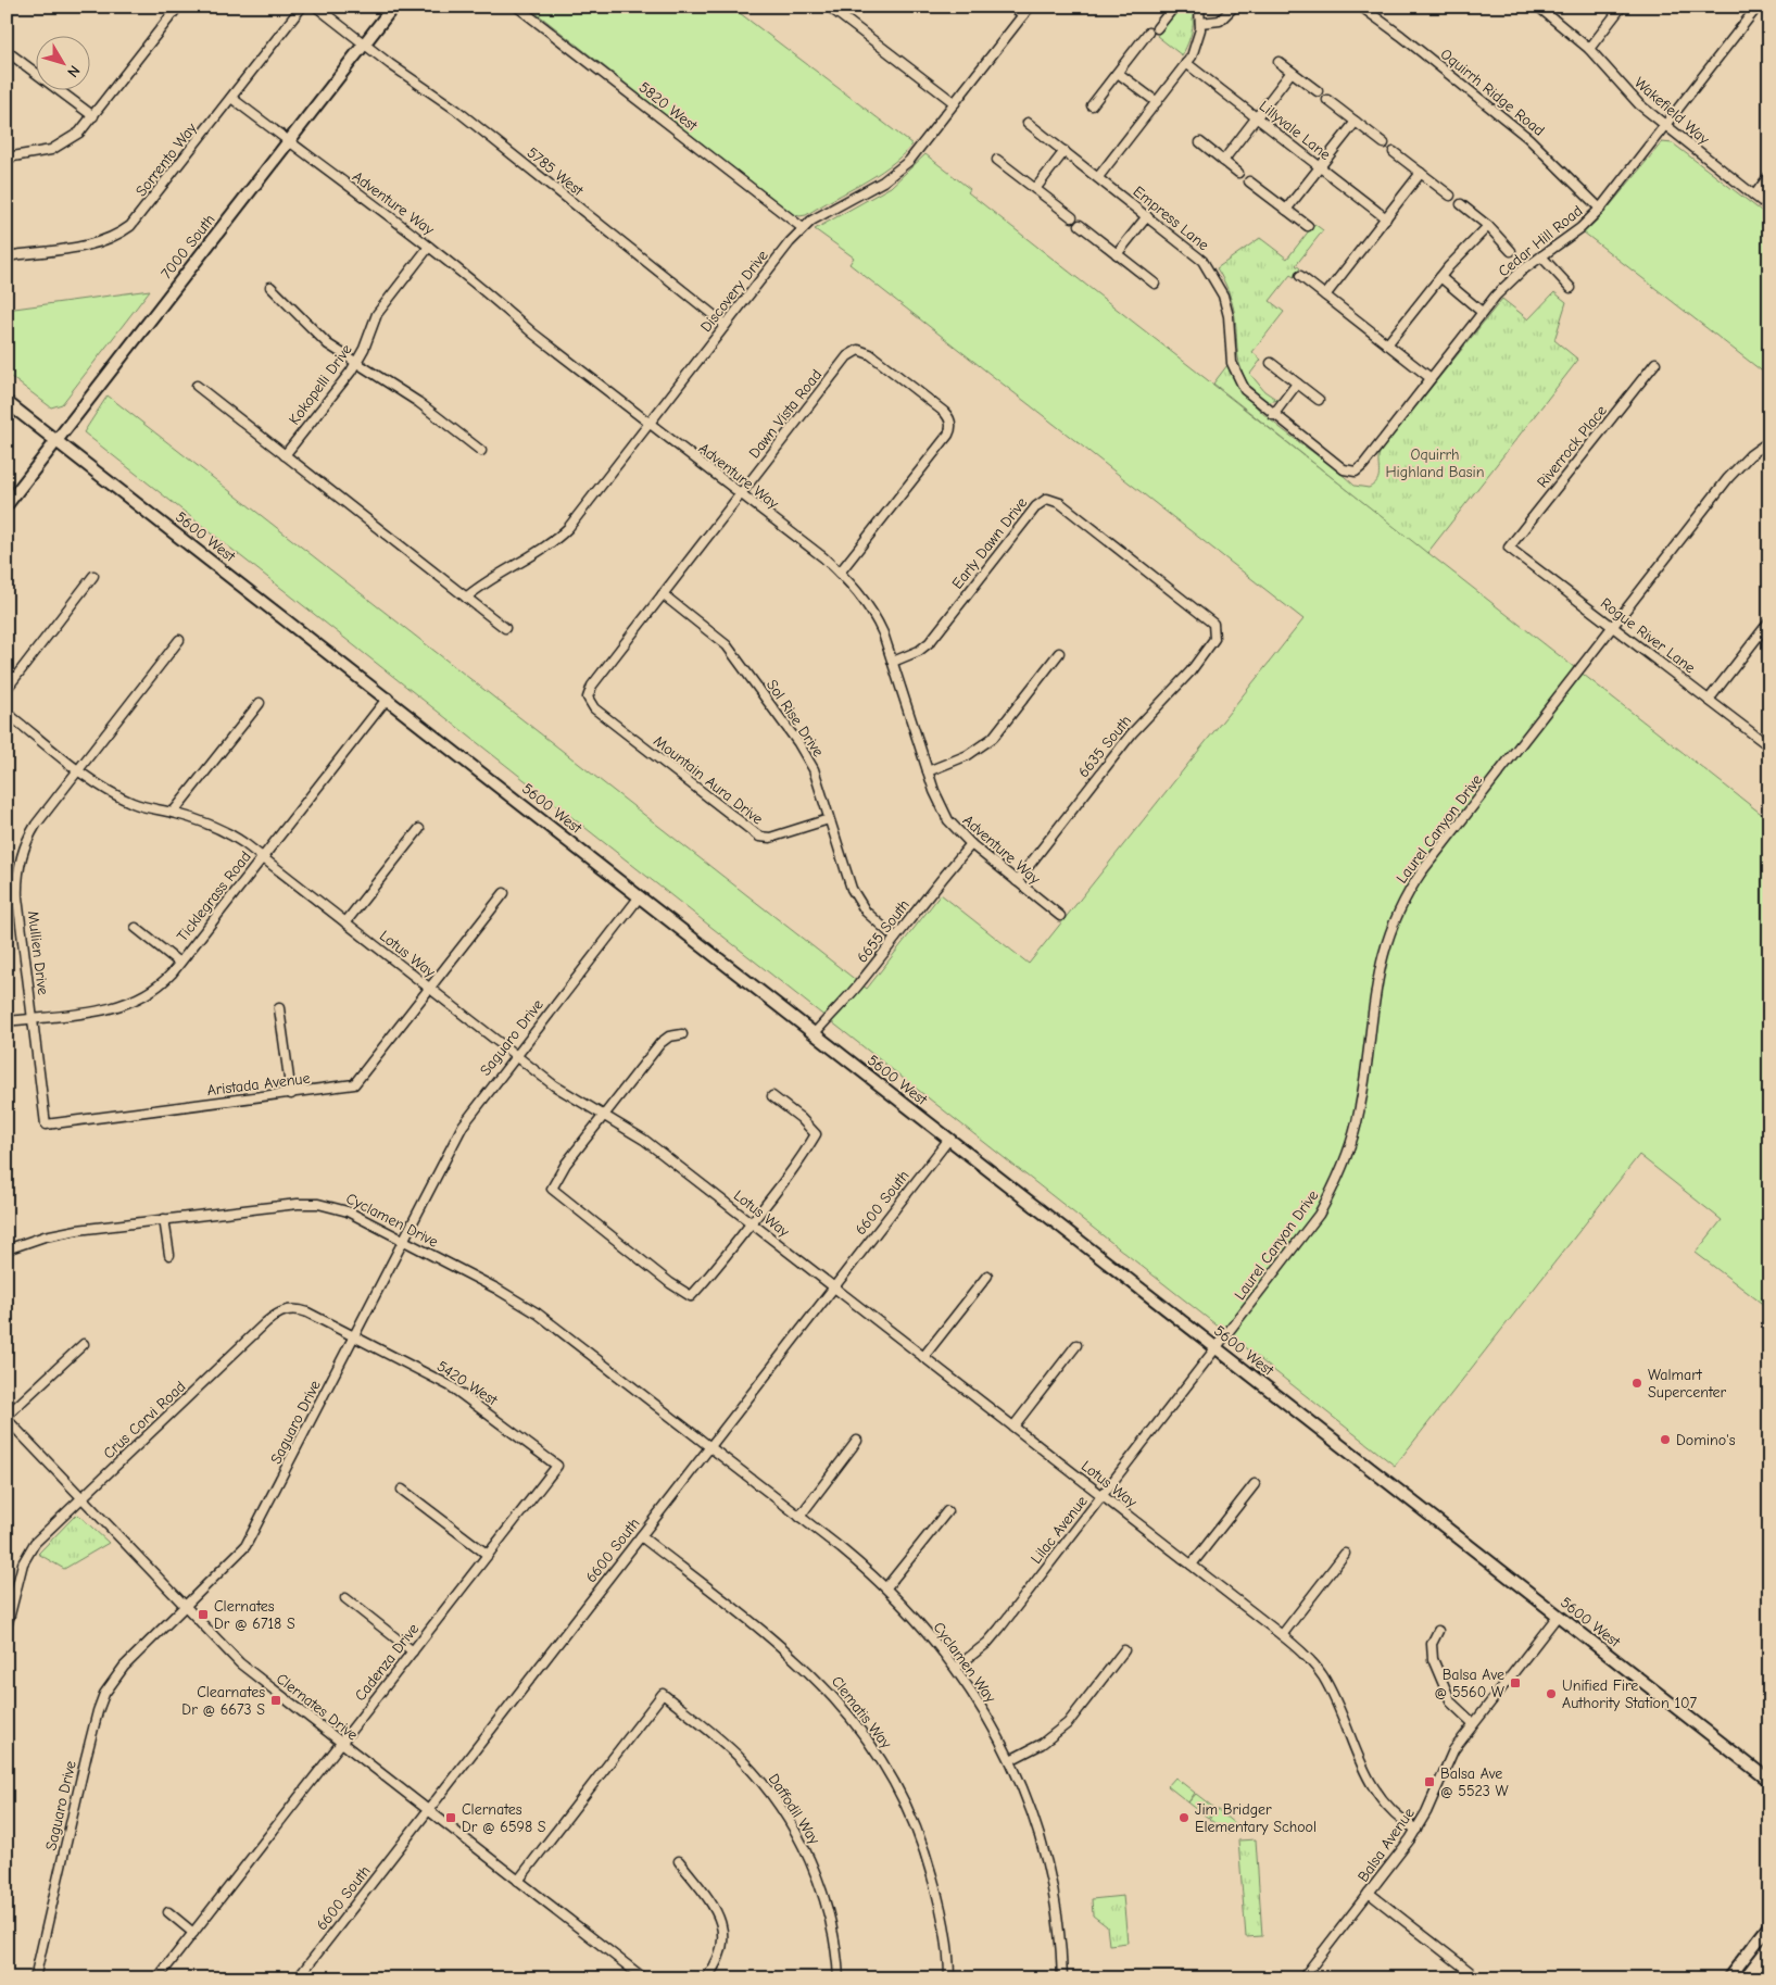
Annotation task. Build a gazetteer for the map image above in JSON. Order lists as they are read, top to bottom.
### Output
{
  "streets": {
    "main road": ["7000 South", "5600 West"],
    "street": [
      "Oquirrh Ridge Road",
      "5820 West",
      "Wakefield Way",
      "Lillyvale Lane",
      "Sorrento Way",
      "5785 West",
      "Adventure Way",
      "Empress Lane",
      "Cedar Hill Road",
      "Discovery Drive",
      "Kokopelli Drive",
      "Dawn Vista Road",
      "Riverrock Place",
      "Early Dawn Drive",
      "Rogue River Lane",
      "Sol Rise Drive",
      "6635 South",
      "Mountain Aura Drive",
      "Laurel Canyon Drive",
      "Ticklegrass Road",
      "6655 South",
      "Mullien Drive",
      "Lotus Way",
      "Saguaro Drive",
      "Aristada Avenue",
      "6600 South",
      "Cyclamen Drive",
      "5420 West",
      "Crus Corvi Road",
      "Lilac Avenue",
      "Cadenza Drive",
      "Cyclamen Way",
      "Clernates Drive",
      "Clematis Way",
      "Daffodil Way",
      "Balsa Avenue"
    ]
  },
  "crossings": [
    ["Oquirrh Ridge Road", "Cedar Hill Road"],
    ["5820 West", "Discovery Drive"],
    ["Wakefield Way", "Cedar Hill Road"],
    ["Sorrento Way", "Adventure Way"],
    ["5785 West", "7000 South"],
    ["5785 West", "Discovery Drive"],
    ["Adventure Way", "7000 South"],
    ["Adventure Way", "Discovery Drive"],
    ["Adventure Way", "Kokopelli Drive"],
    ["Adventure Way", "Dawn Vista Road"],
    ["Adventure Way", "Early Dawn Drive"],
    ["Adventure Way", "6635 South"],
    ["Adventure Way", "6655 South"],
    ["Empress Lane", "Cedar Hill Road"],
    ["7000 South", "5600 West"],
    ["Dawn Vista Road", "Sol Rise Drive"],
    ["Dawn Vista Road", "Mountain Aura Drive"],
    ["Riverrock Place", "Rogue River Lane"],
    ["5600 West", "Laurel Canyon Drive"],
    ["5600 West", "Ticklegrass Road"],
    ["5600 West", "6655 South"],
    ["5600 West", "Saguaro Drive"],
    ["5600 West", "6600 South"],
    ["5600 West", "Lilac Avenue"],
    ["5600 West", "Balsa Avenue"],
    ["Early Dawn Drive", "6635 South"],
    ["Rogue River Lane", "Laurel Canyon Drive"],
    ["Sol Rise Drive", "Mountain Aura Drive"],
    ["Sol Rise Drive", "6655 South"],
    ["Laurel Canyon Drive", "Lilac Avenue"],
    ["Ticklegrass Road", "Mullien Drive"],
    ["Ticklegrass Road", "Lotus Way"],
    ["Mullien Drive", "Lotus Way"],
    ["Mullien Drive", "Aristada Avenue"],
    ["Lotus Way", "Saguaro Drive"],
    ["Lotus Way", "Aristada Avenue"],
    ["Lotus Way", "6600 South"],
    ["Lotus Way", "Lilac Avenue"],
    ["Lotus Way", "Balsa Avenue"],
    ["Saguaro Drive", "Cyclamen Drive"],
    ["Saguaro Drive", "5420 West"],
    ["Saguaro Drive", "Crus Corvi Road"],
    ["Saguaro Drive", "Clernates Drive"],
    ["6600 South", "Cyclamen Drive"],
    ["6600 South", "Cyclamen Way"],
    ["6600 South", "Clernates Drive"],
    ["6600 South", "Clematis Way"],
    ["Cyclamen Drive", "Cyclamen Way"],
    ["5420 West", "Crus Corvi Road"],
    ["5420 West", "Cadenza Drive"],
    ["Crus Corvi Road", "Clernates Drive"],
    ["Lilac Avenue", "Cyclamen Way"],
    ["Cadenza Drive", "Clernates Drive"],
    ["Clernates Drive", "Daffodil Way"]
  ],
  "parks": ["Oquirrh Highland Basin"],
  "places": {
    "other": [
      "Walmart Supercenter",
      "Domino's",
      "Unified Fire Authority Station 107",
      "Jim Bridger Elementary School"
    ],
    "transit": [
      "Clernates Dr @ 6718 S",
      "Balsa Ave @ 5560 W",
      "Clearnates Dr @ 6673 S",
      "Balsa Ave @ 5523 W",
      "Clernates Dr @ 6598 S"
    ]
  },
  "north": "bottom right"
}
